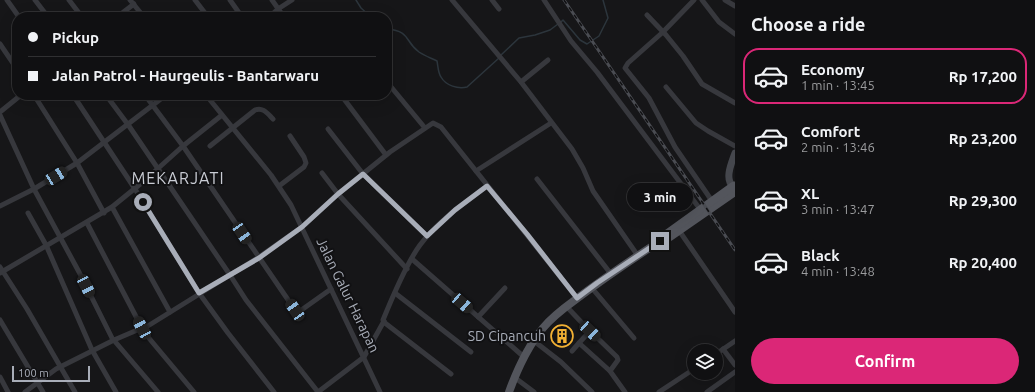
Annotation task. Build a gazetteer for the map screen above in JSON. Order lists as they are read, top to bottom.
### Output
{
  "streets": {
    "street": ["Jalan Galur Harapan"]
  },
  "districts": ["MEKARJATI"],
  "places": {
    "building": ["SD Cipancuh"]
  },
  "scale_bar": "100 m",
  "page": {
    "heading": "Choose a ride",
    "banner": ["Pickup", "Jalan Patrol - Haurgeulis - Bantarwaru"],
    "list": [
      {
        "name": "Economy",
        "note": "1 min · 13:45",
        "value": "Rp 17,200"
      },
      {
        "name": "Comfort",
        "note": "2 min · 13:46",
        "value": "Rp 23,200"
      },
      {
        "name": "XL",
        "note": "3 min · 13:47",
        "value": "Rp 29,300"
      },
      {
        "name": "Black",
        "note": "4 min · 13:48",
        "value": "Rp 20,400"
      }
    ],
    "bubble": "3 min",
    "buttons": "Confirm",
    "scale": "100 m"
  }
}
